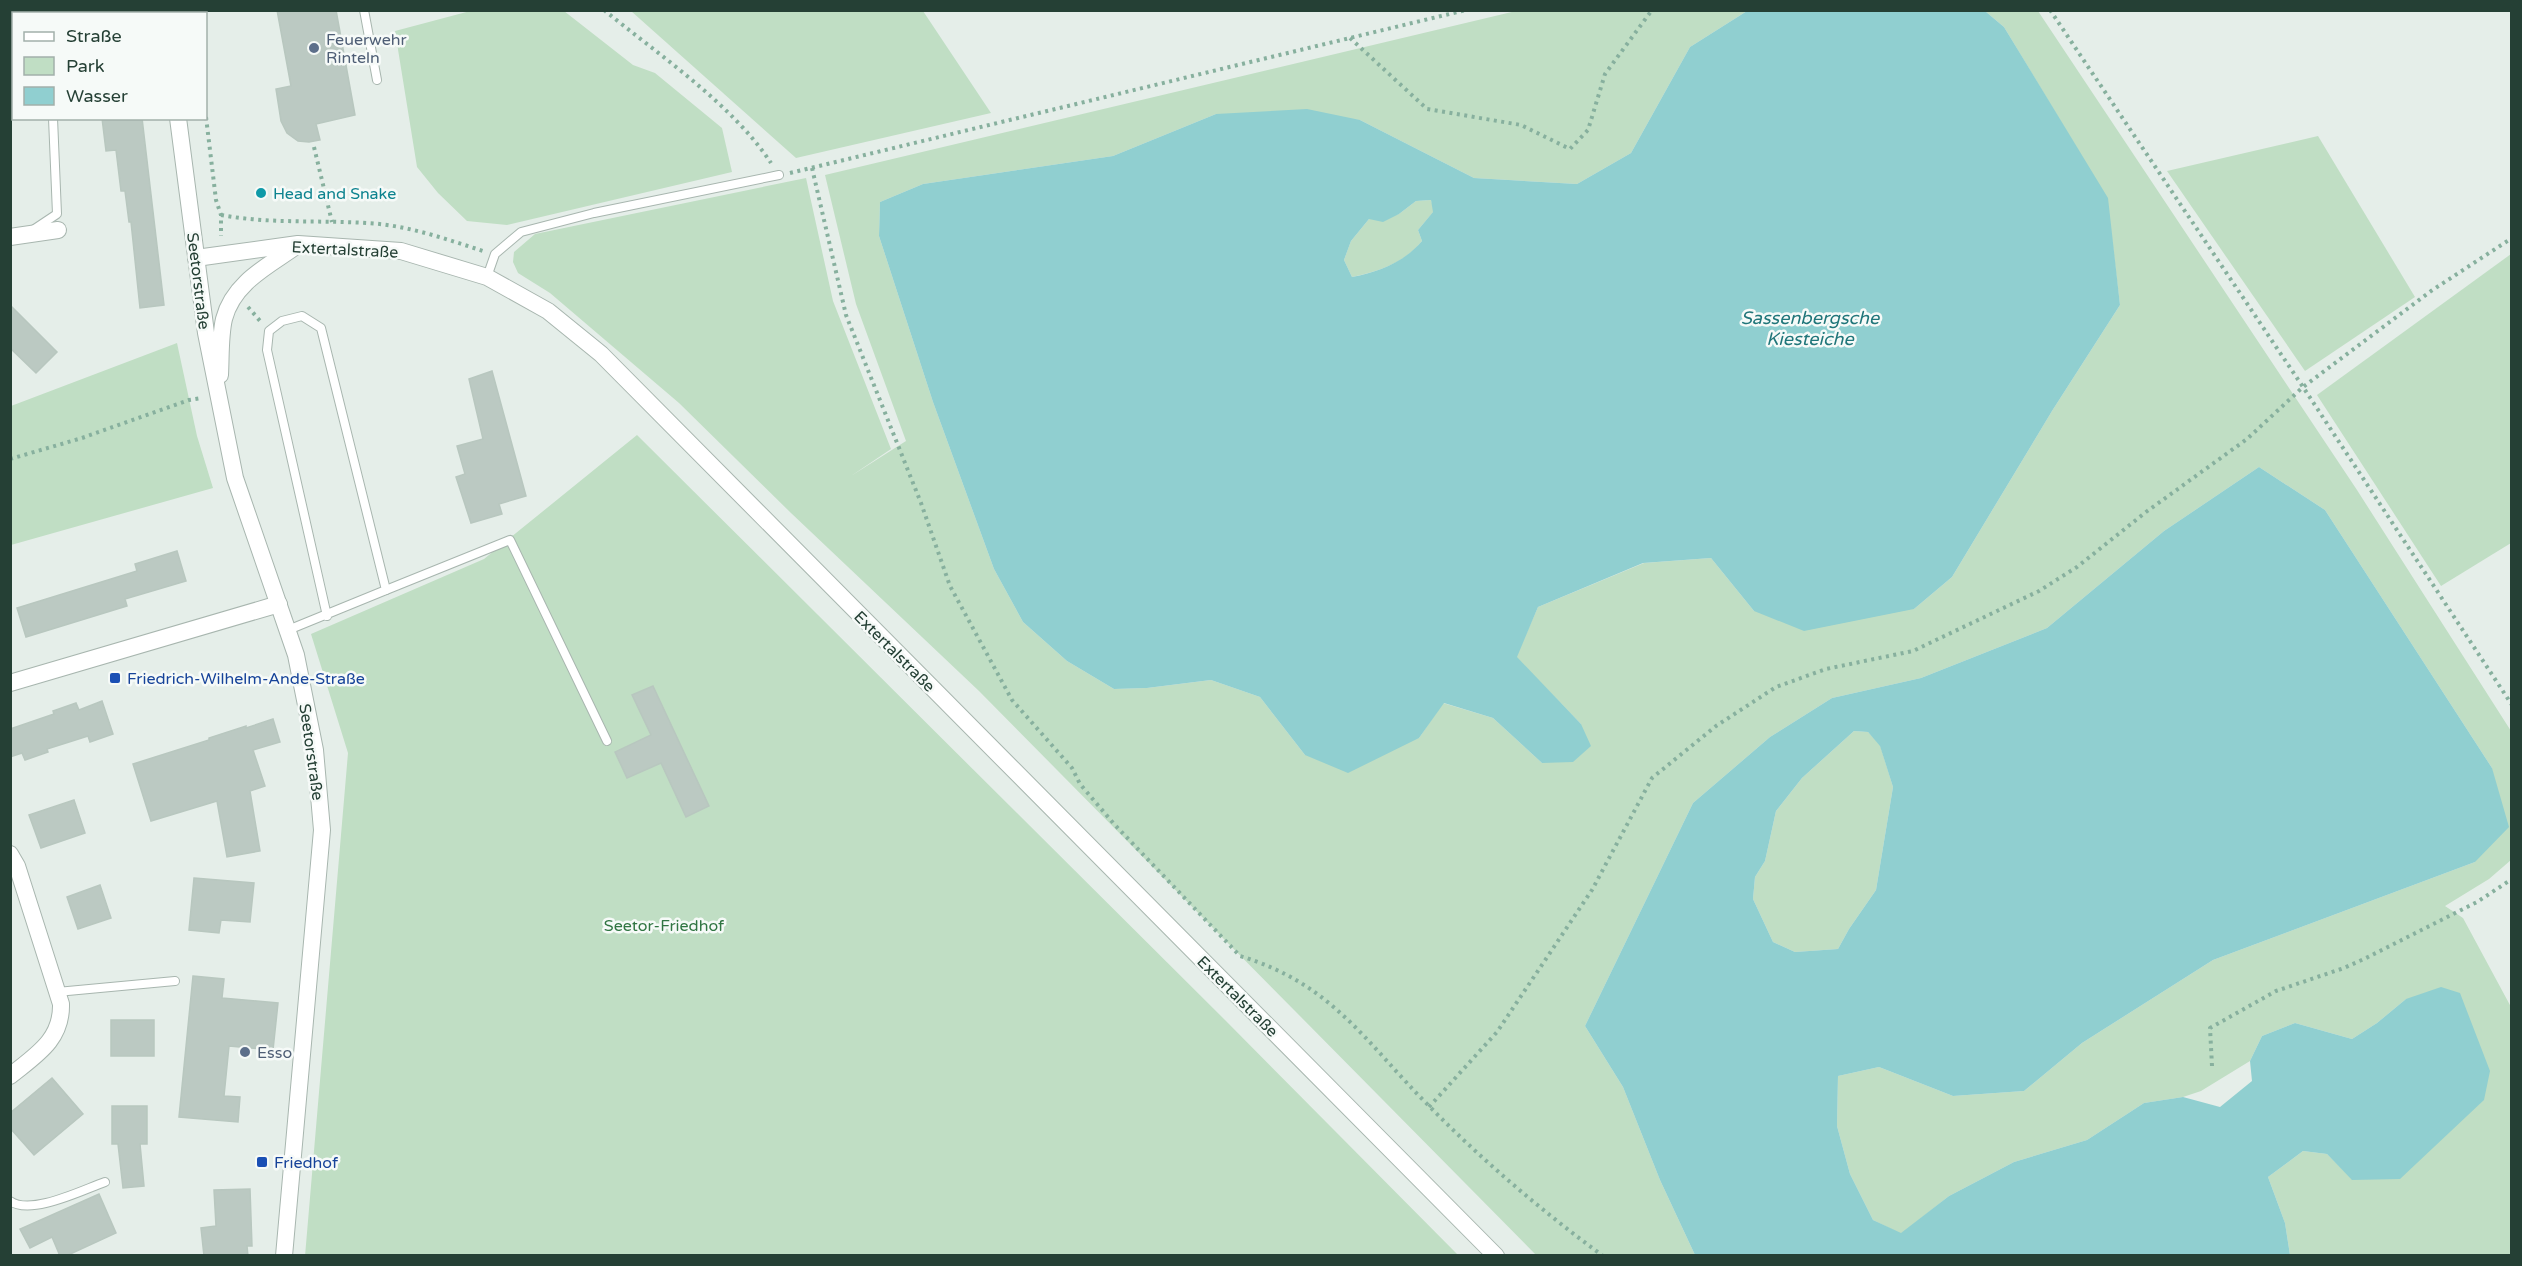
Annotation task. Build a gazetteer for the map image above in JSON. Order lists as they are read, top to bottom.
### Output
{
  "streets": {
    "street": ["Extertalstraße", "Seetorstraße"]
  },
  "crossings": [
    ["Extertalstraße", "Seetorstraße"]
  ],
  "water": ["Sassenbergsche Kiesteiche"],
  "parks": ["Seetor-Friedhof"],
  "places": {
    "other": ["Feuerwehr Rinteln", "Head and Snake", "Esso"],
    "transit": ["Friedrich-Wilhelm-Ande-Straße", "Friedhof"]
  },
  "legend": ["Straße", "Park", "Wasser"]
}
